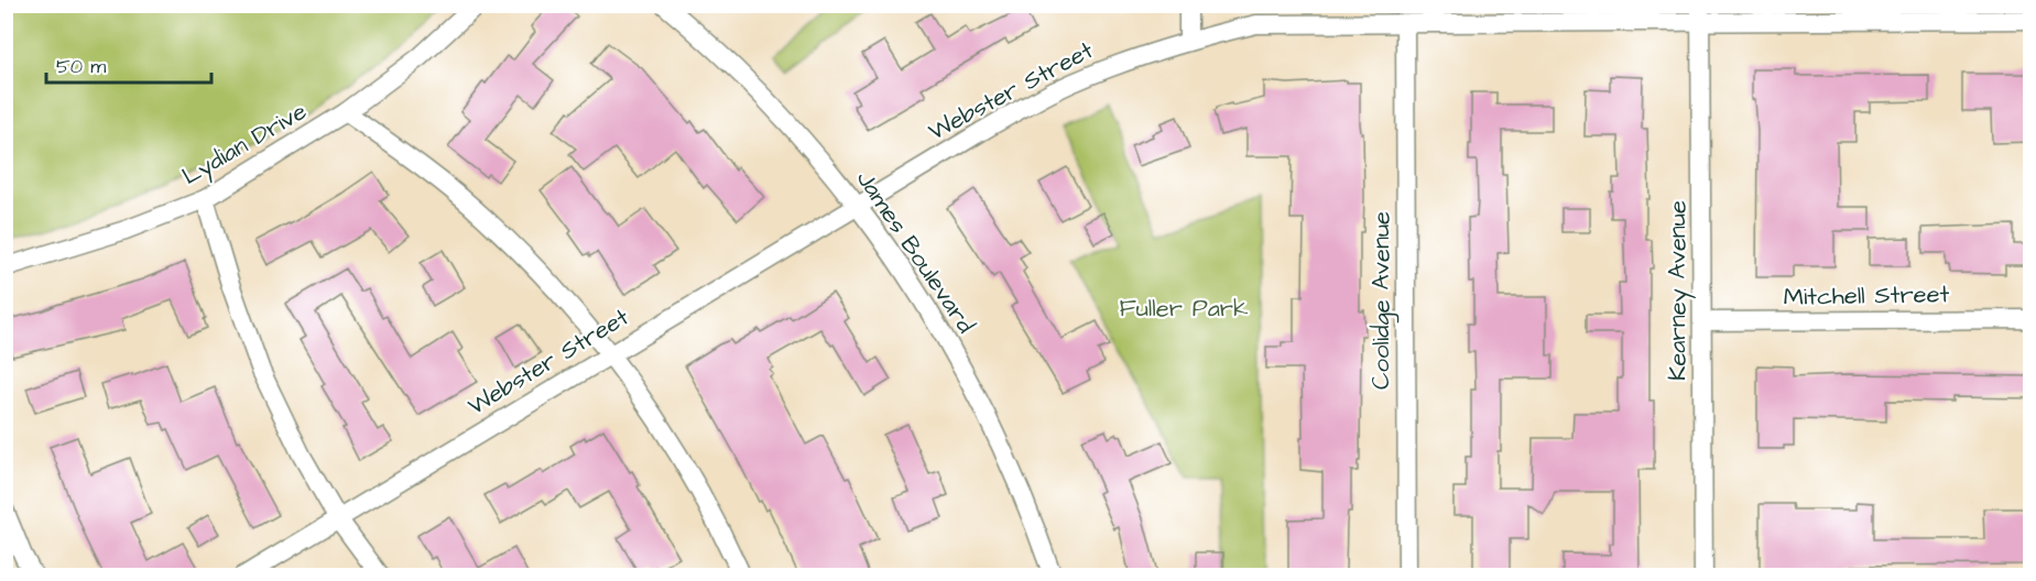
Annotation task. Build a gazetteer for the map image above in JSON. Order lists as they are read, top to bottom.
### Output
{
  "streets": {
    "street": [
      "Webster Street",
      "Lydian Drive",
      "James Boulevard",
      "Kearney Avenue",
      "Mitchell Street",
      "Coolidge Avenue"
    ]
  },
  "crossings": [
    ["Webster Street", "James Boulevard"],
    ["Webster Street", "Kearney Avenue"],
    ["Webster Street", "Coolidge Avenue"],
    ["Kearney Avenue", "Mitchell Street"]
  ],
  "parks": ["Fuller Park"],
  "scale_bar": "50 m"
}
